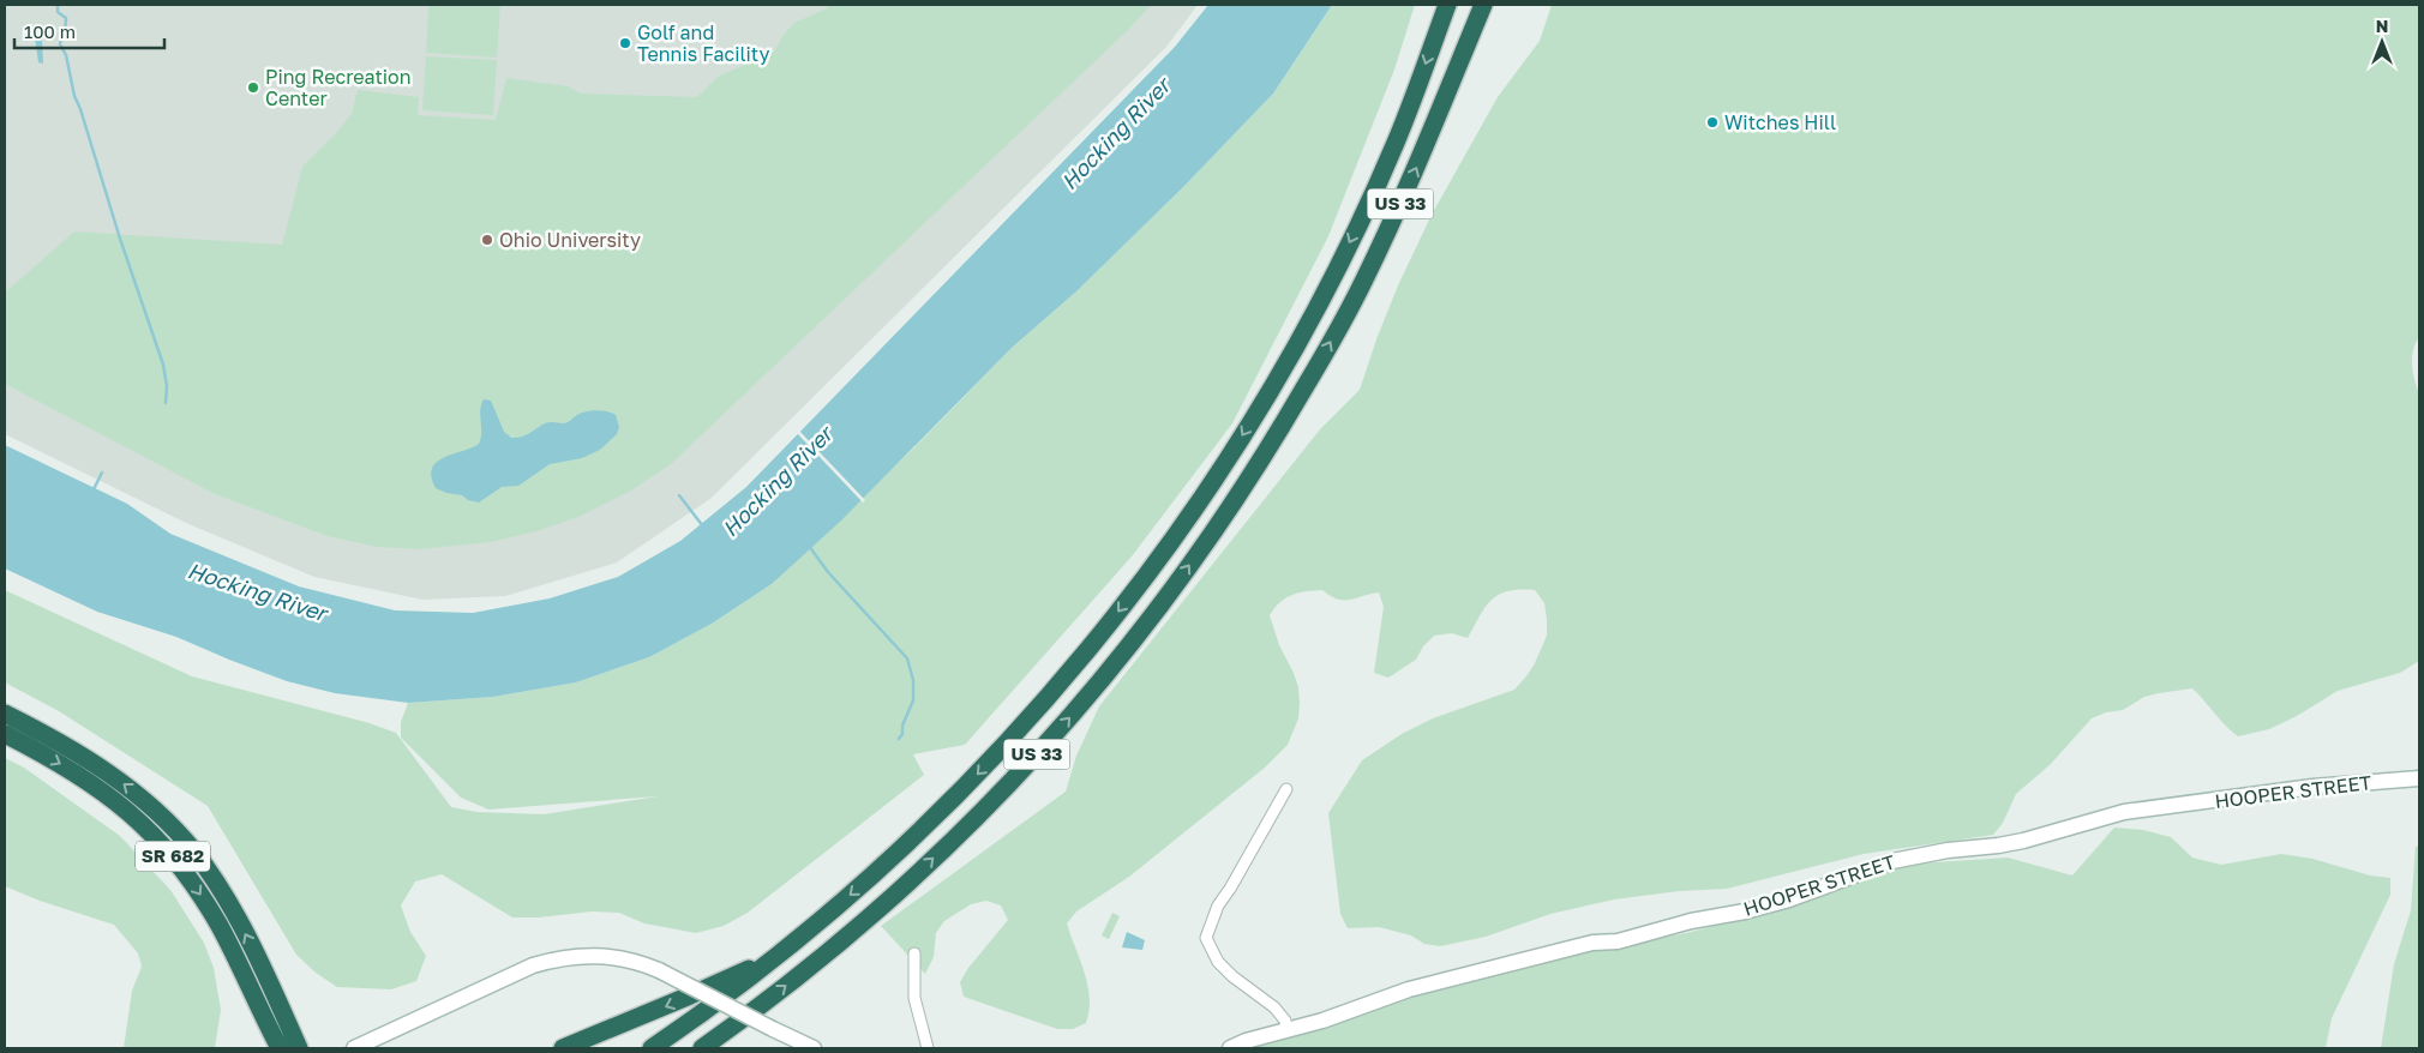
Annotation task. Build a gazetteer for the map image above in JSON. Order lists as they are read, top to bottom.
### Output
{
  "streets": {
    "highway": ["US 33", "SR 682"],
    "street": ["HOOPER STREET"]
  },
  "water": ["Hocking River"],
  "places": [
    "Golf and Tennis Facility",
    "Ping Recreation Center",
    "Witches Hill",
    "Ohio University"
  ],
  "scale_bar": "100 m",
  "north": "top"
}
